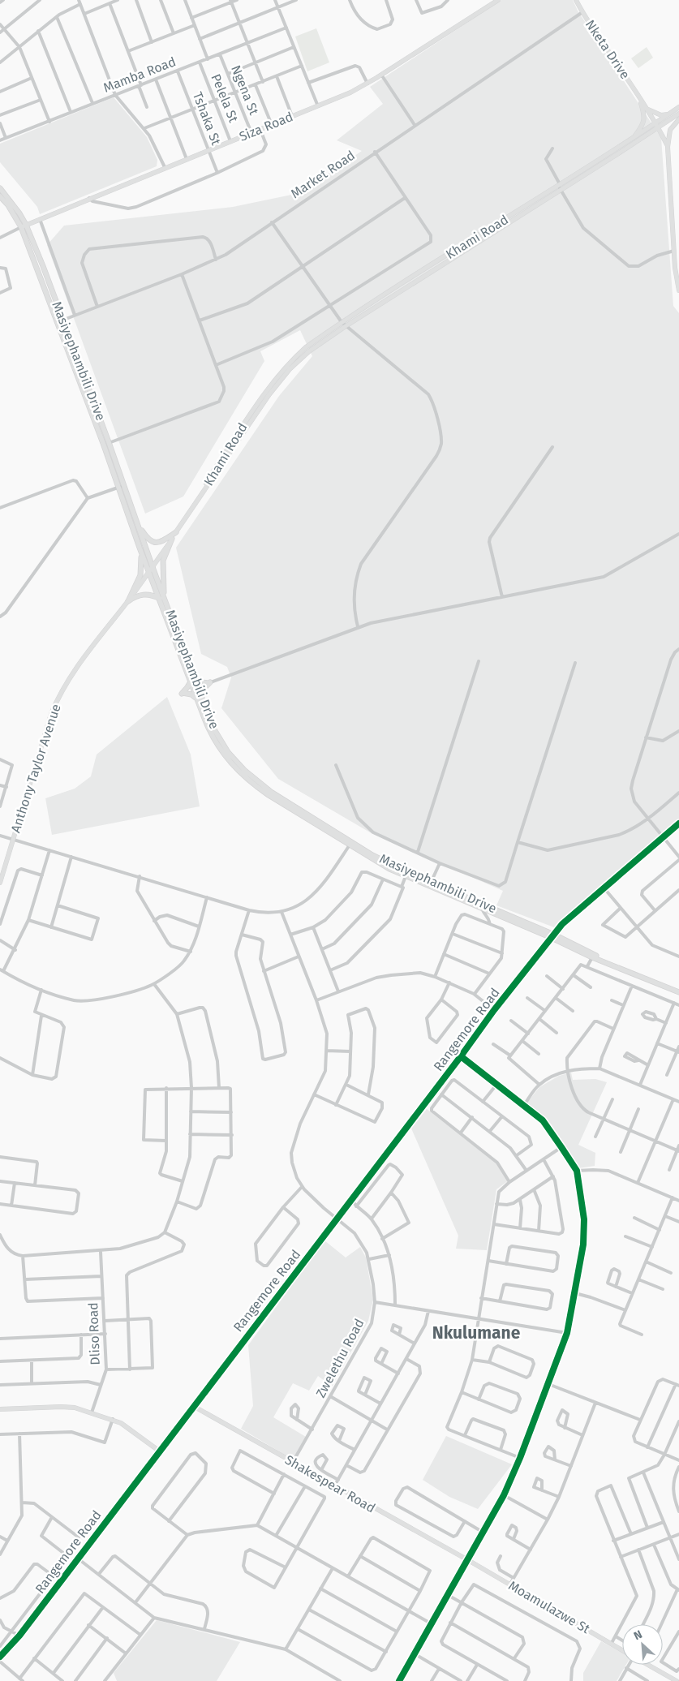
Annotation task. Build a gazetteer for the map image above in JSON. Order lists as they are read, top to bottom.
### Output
{
  "streets": {
    "main road": ["Masiyephambili Drive"],
    "street": [
      "Nketa Drive",
      "Mamba Road",
      "Ngena St",
      "Pelela St",
      "Tshaka St",
      "Siza Road",
      "Market Road",
      "Khami Road",
      "Anthony Taylor Avenue",
      "Rangemore Road",
      "Dliso Road",
      "Zwelethu Road",
      "Shakespear Road",
      "Moamulazwe St"
    ]
  },
  "crossings": [
    ["Nketa Drive", "Market Road"],
    ["Nketa Drive", "Khami Road"],
    ["Mamba Road", "Ngena St"],
    ["Mamba Road", "Pelela St"],
    ["Mamba Road", "Tshaka St"],
    ["Ngena St", "Siza Road"],
    ["Pelela St", "Siza Road"],
    ["Tshaka St", "Siza Road"],
    ["Siza Road", "Masiyephambili Drive"],
    ["Market Road", "Masiyephambili Drive"],
    ["Khami Road", "Anthony Taylor Avenue"],
    ["Masiyephambili Drive", "Anthony Taylor Avenue"],
    ["Masiyephambili Drive", "Rangemore Road"],
    ["Rangemore Road", "Zwelethu Road"],
    ["Rangemore Road", "Shakespear Road"],
    ["Zwelethu Road", "Shakespear Road"],
    ["Shakespear Road", "Moamulazwe St"]
  ],
  "districts": ["Nkulumane"],
  "north": "top left"
}
